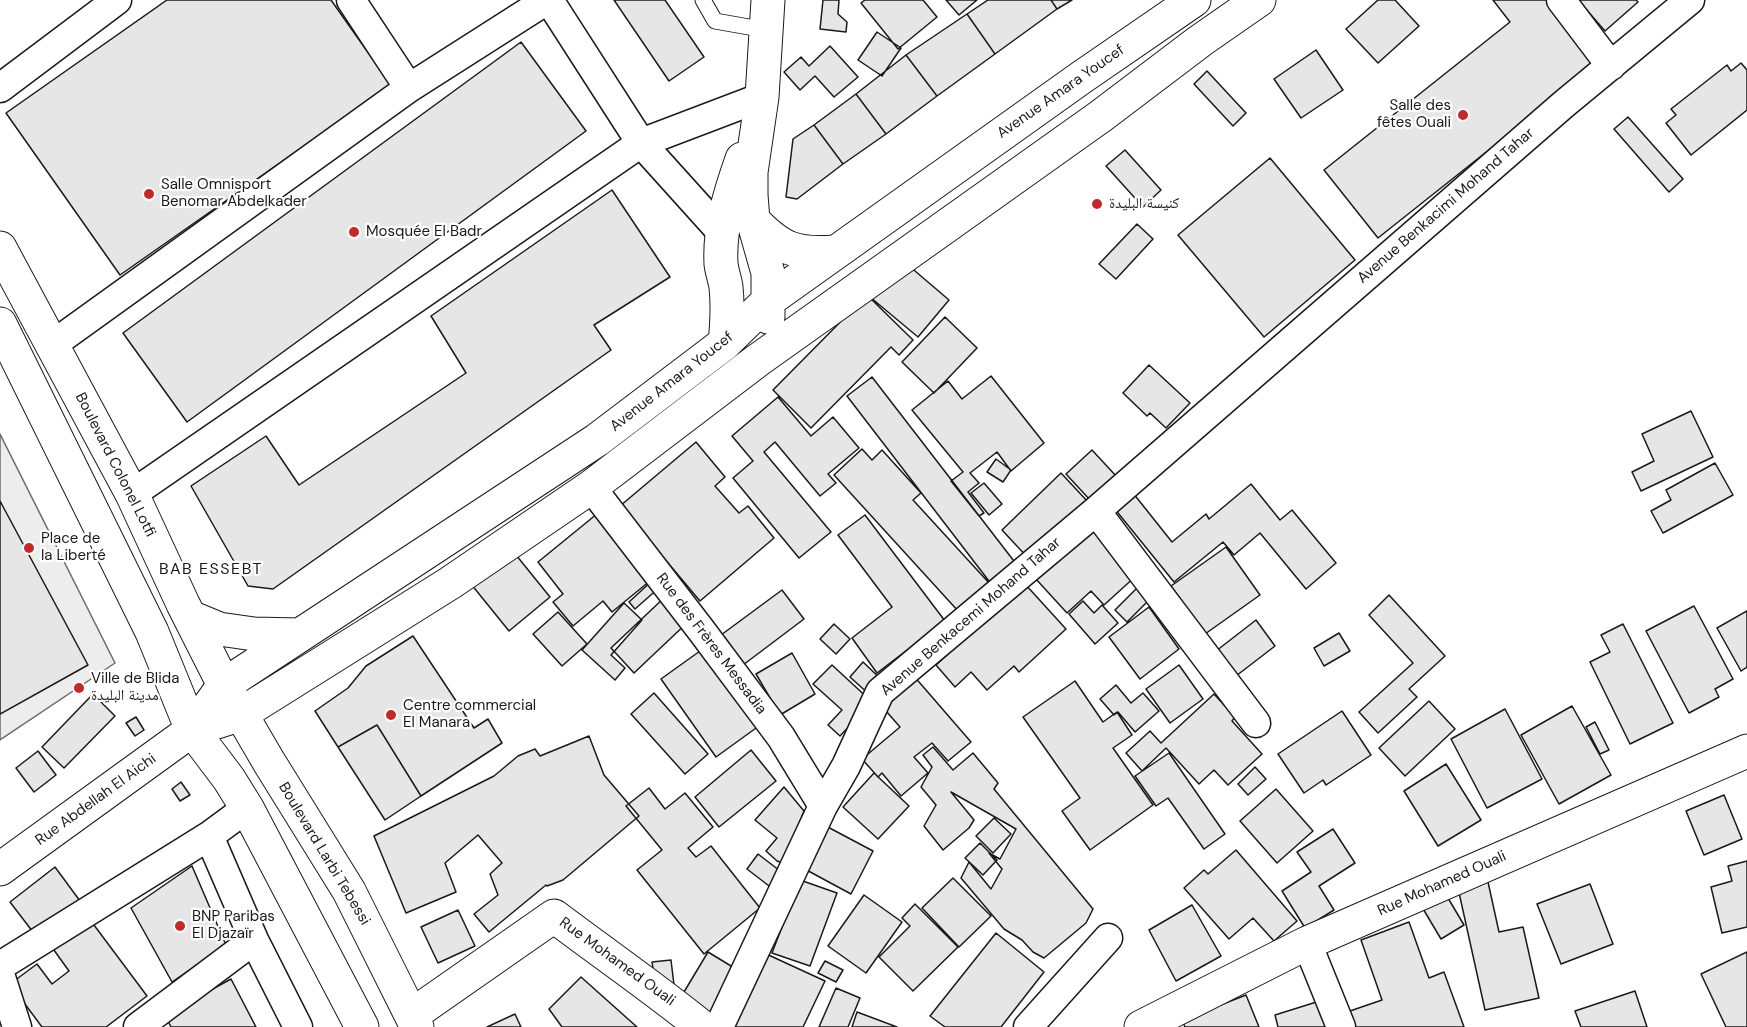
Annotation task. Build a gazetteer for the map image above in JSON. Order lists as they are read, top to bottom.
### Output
{
  "streets": {
    "main road": [
      "Avenue Amara Youcef",
      "Boulevard Colonel Lotfi",
      "Rue Abdellah El Aichi",
      "Boulevard Larbi Tebessi",
      "Rue Mohamed Ouali"
    ],
    "street": ["Avenue Benkacimi Mohand Tahar", "Avenue Benkacemi Mohand Tahar", "Rue des Frères Messadia"]
  },
  "crossings": [
    ["Avenue Amara Youcef", "Boulevard Colonel Lotfi"],
    ["Avenue Amara Youcef", "Rue Abdellah El Aichi"],
    ["Avenue Amara Youcef", "Boulevard Larbi Tebessi"],
    ["Avenue Benkacimi Mohand Tahar", "Avenue Benkacemi Mohand Tahar"],
    ["Boulevard Colonel Lotfi", "Boulevard Larbi Tebessi"],
    ["Avenue Benkacemi Mohand Tahar", "Rue des Frères Messadia"],
    ["Boulevard Larbi Tebessi", "Rue Mohamed Ouali"]
  ],
  "districts": ["BAB ESSEBT"],
  "places": [
    "Salle des fêtes Ouali",
    "Salle Omnisport Benomar Abdelkader",
    "كنيسة البليدة",
    "Mosquée El Badr",
    "Place de la Liberté",
    "Ville de Blida مدينة البليدة",
    "Centre commercial El Manara",
    "BNP Paribas El Djazaïr"
  ]
}
